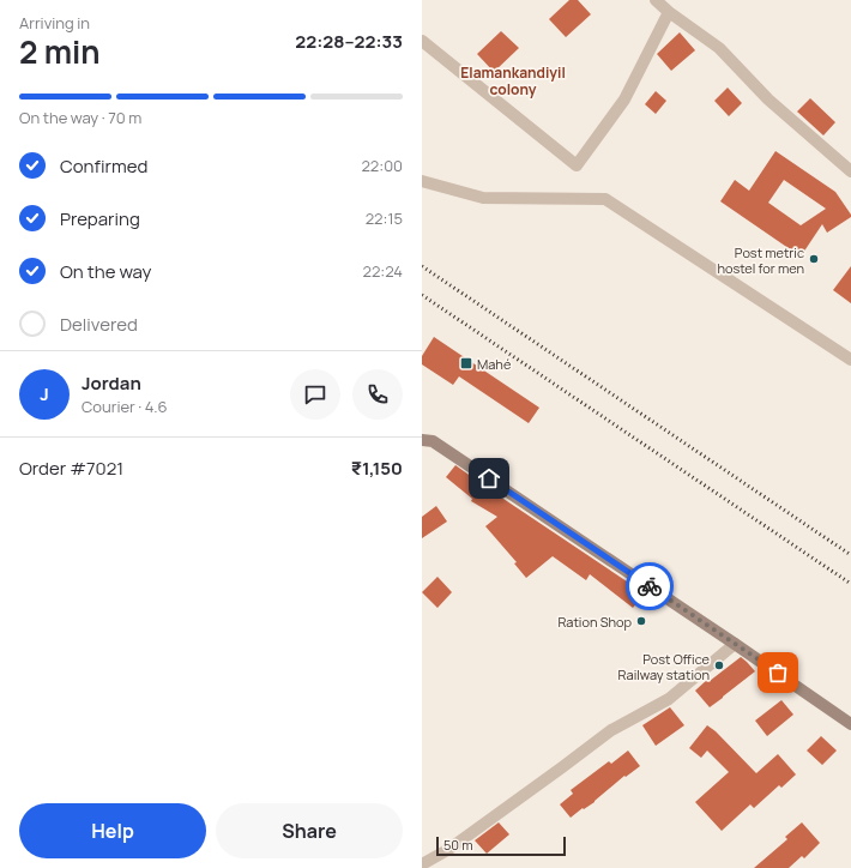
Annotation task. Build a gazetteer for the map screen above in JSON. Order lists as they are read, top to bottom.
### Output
{
  "districts": ["Elamankandiyil colony"],
  "places": {
    "other": ["Post metric hostel for men", "Ration Shop", "Post Office Railway station"],
    "transit": ["Mahé"]
  },
  "scale_bar": "50 m",
  "page": {
    "heading": ["2 min", "Arriving in", "22:28–22:33"],
    "panel": [
      "Jordan",
      "Courier · 4.6",
      "Order #7021",
      "₹1,150"
    ],
    "bar": "On the way · 70 m",
    "list": [
      ["Confirmed", "22:00"],
      ["Preparing", "22:15"],
      ["On the way", "22:24"],
      "Delivered"
    ],
    "round": "J",
    "buttons": ["Help", "Share"],
    "scale": "50 m"
  }
}
